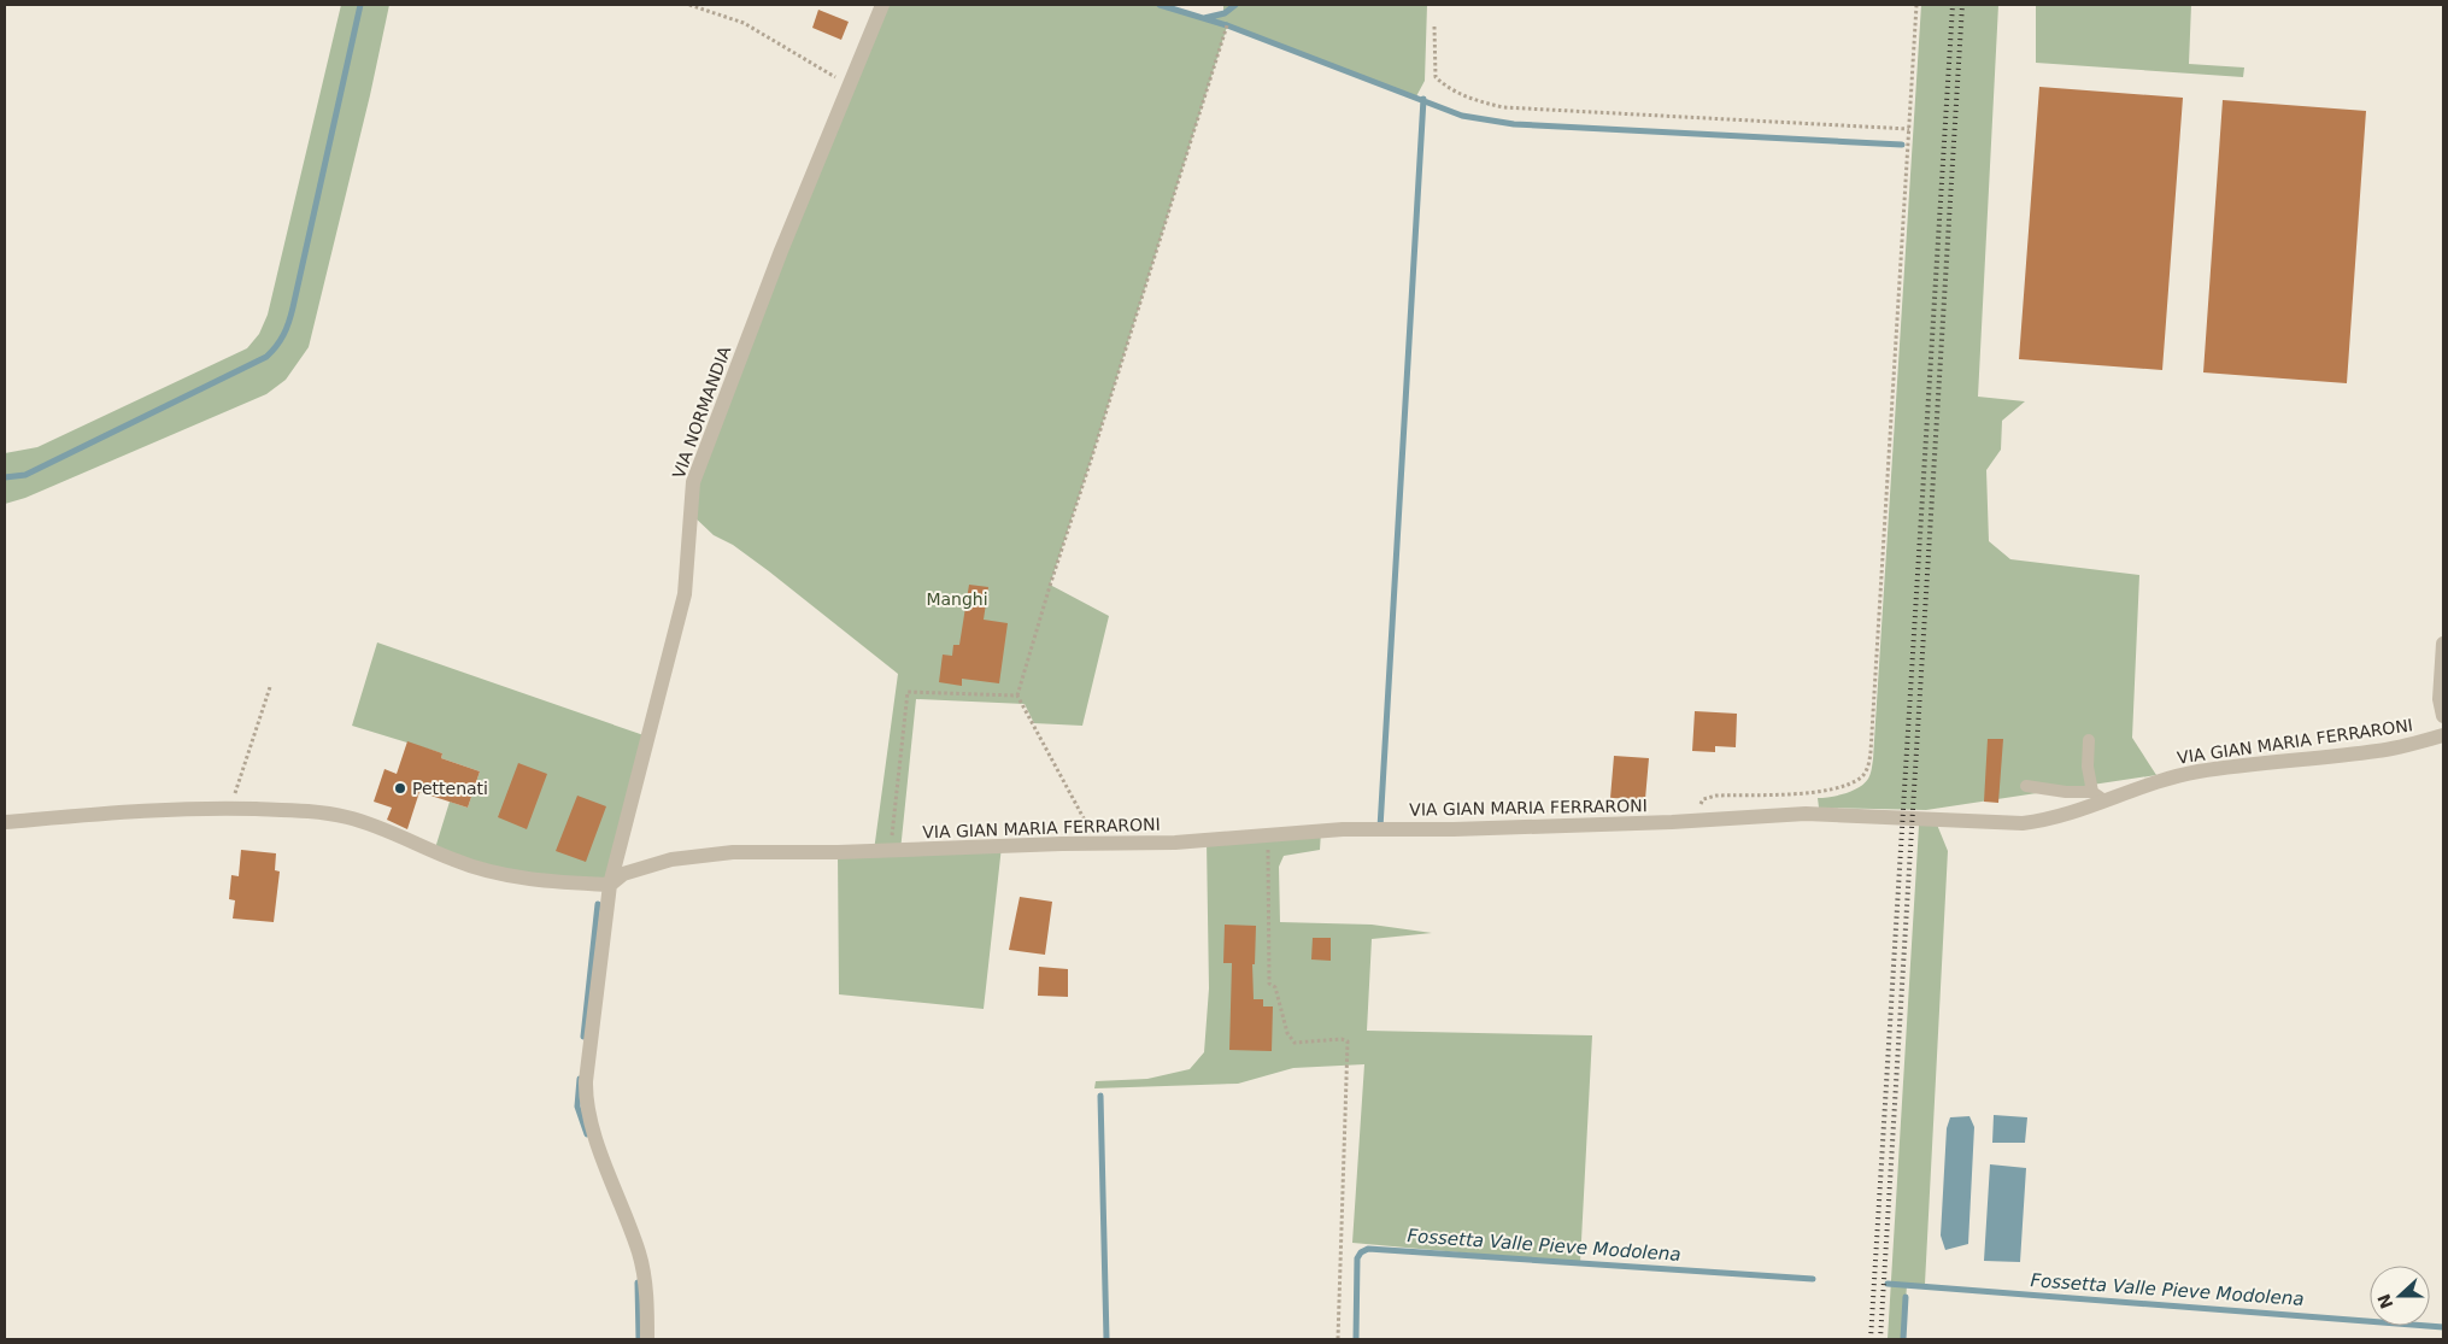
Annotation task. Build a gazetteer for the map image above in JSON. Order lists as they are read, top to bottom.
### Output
{
  "streets": {
    "street": ["VIA NORMANDIA", "VIA GIAN MARIA FERRARONI"]
  },
  "crossings": [
    ["VIA NORMANDIA", "VIA GIAN MARIA FERRARONI"]
  ],
  "water": ["Fossetta Valle Pieve Modolena"],
  "parks": ["Manghi"],
  "places": ["Pettenati"],
  "north": "left"
}
